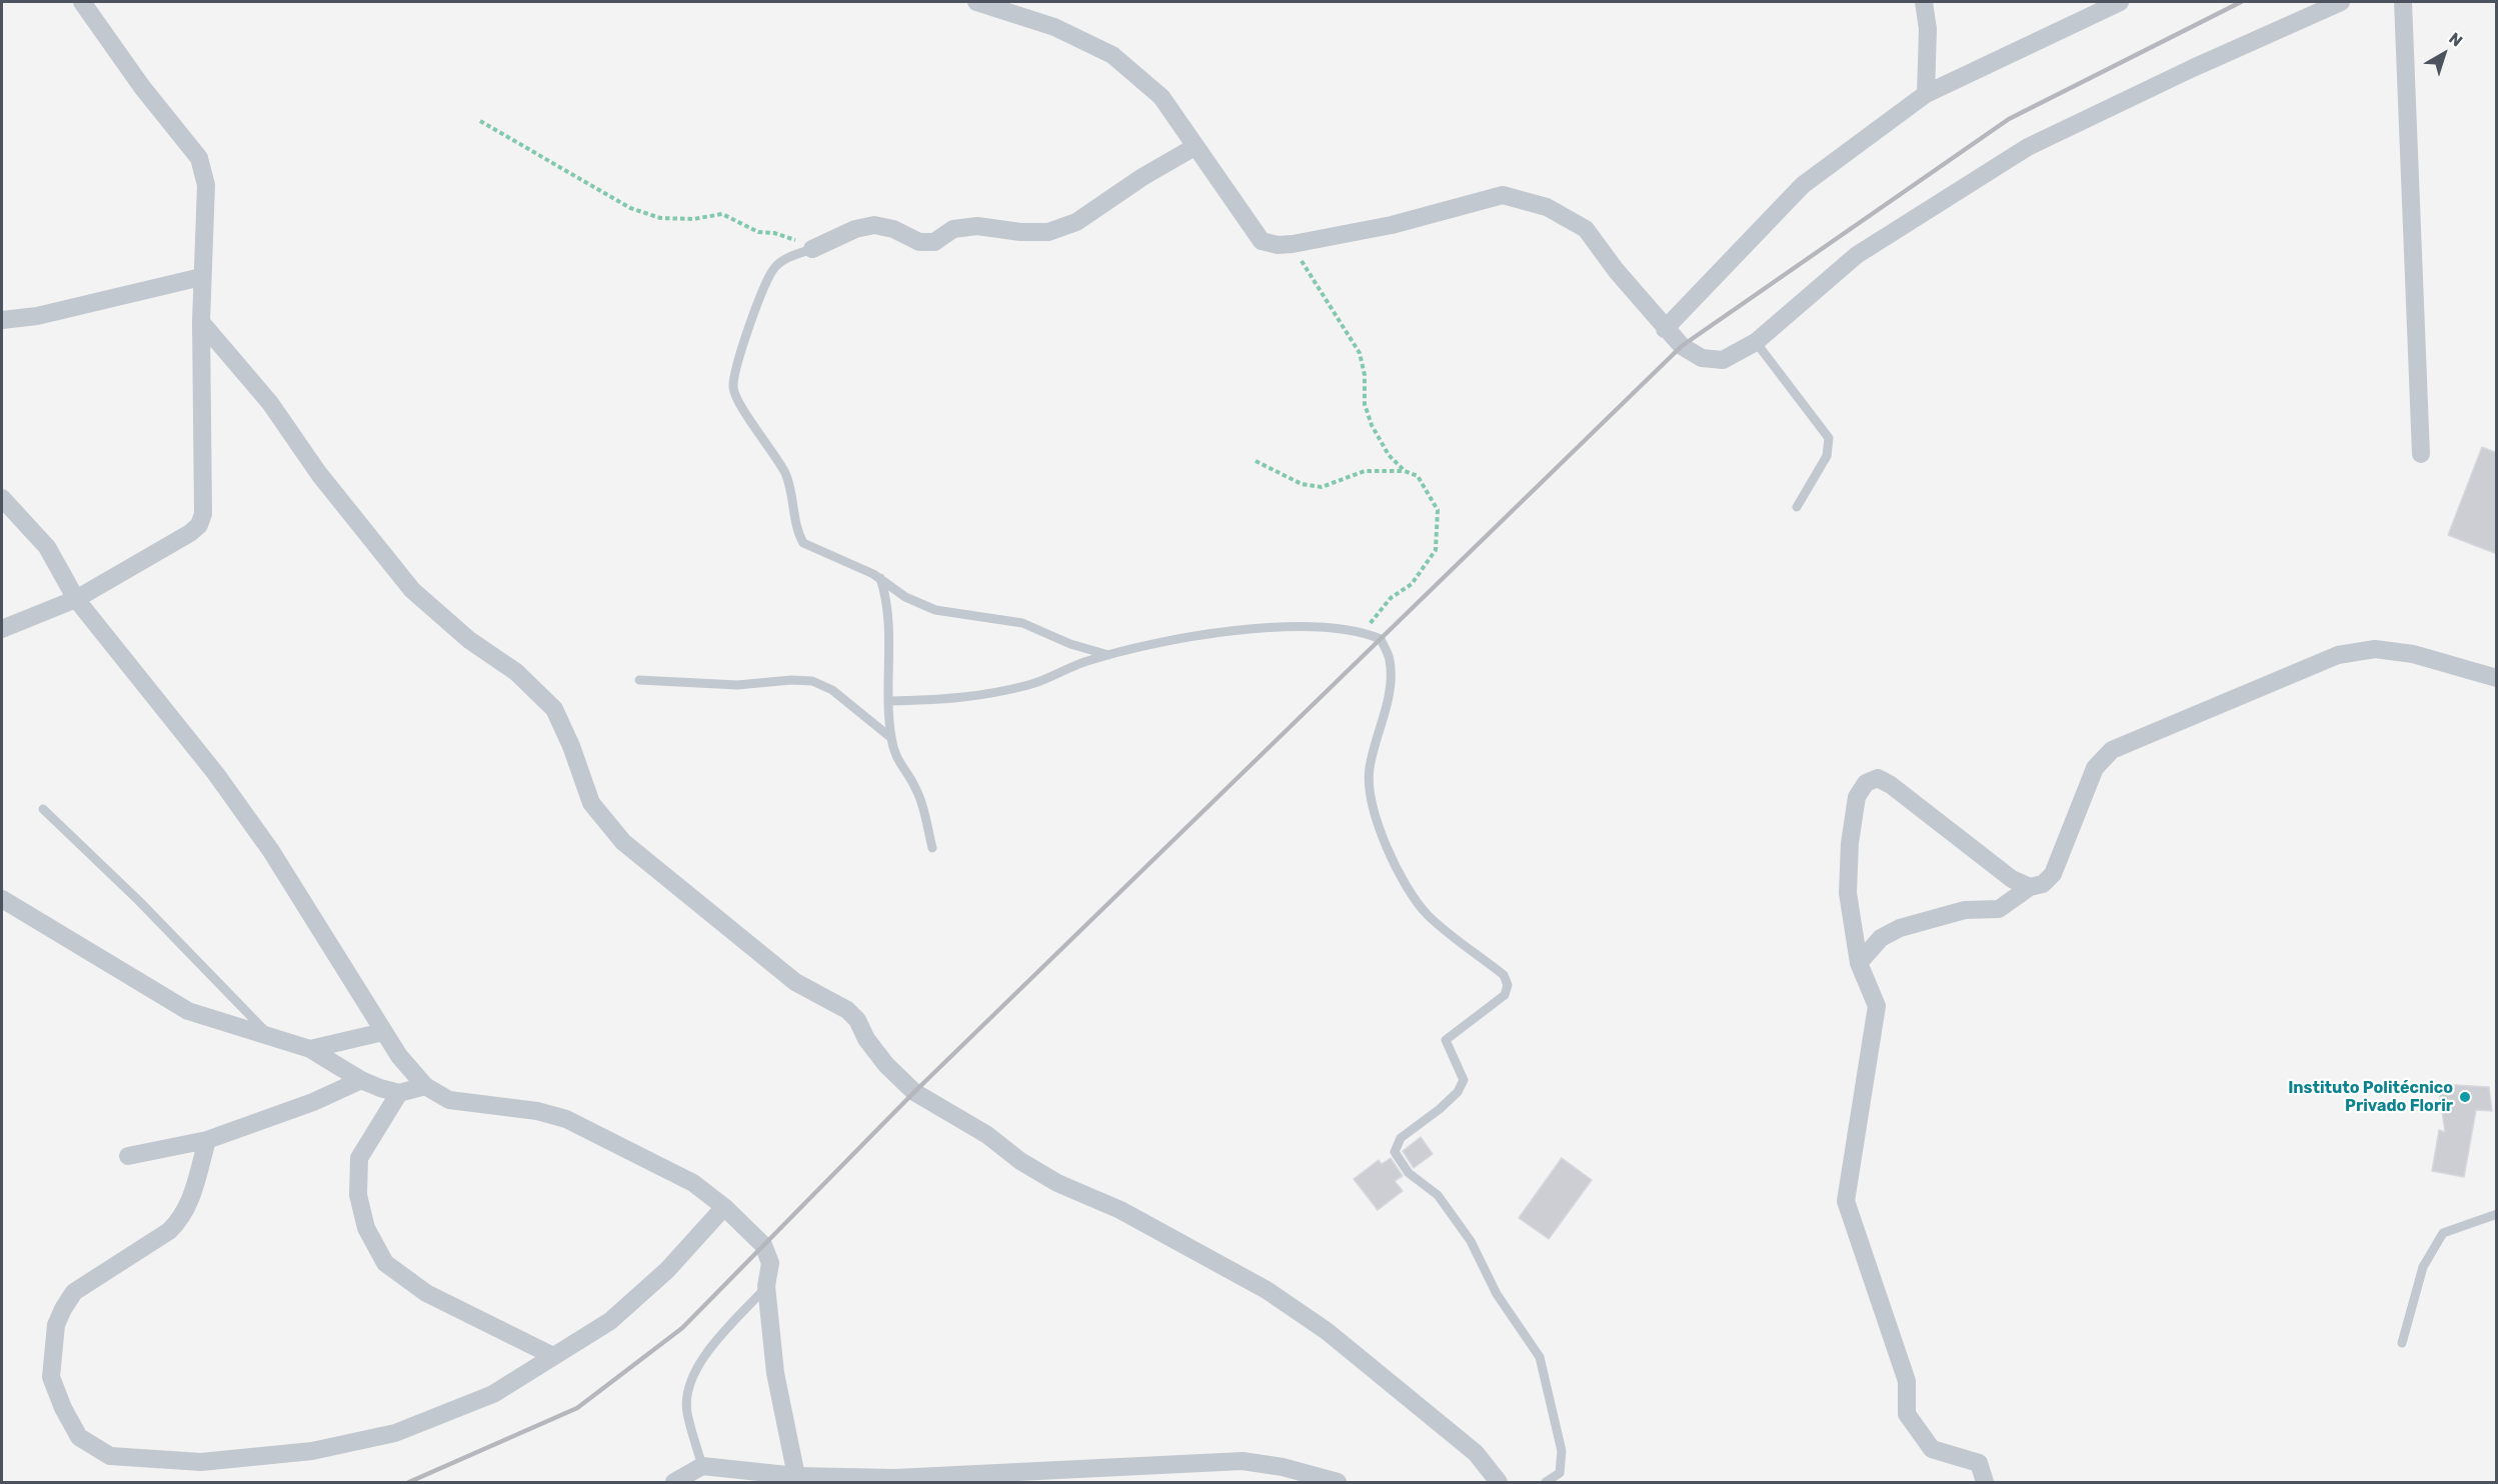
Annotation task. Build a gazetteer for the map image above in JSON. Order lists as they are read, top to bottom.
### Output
{
  "places": ["Instituto Politécnico Privado Florir"],
  "north": "top right"
}
